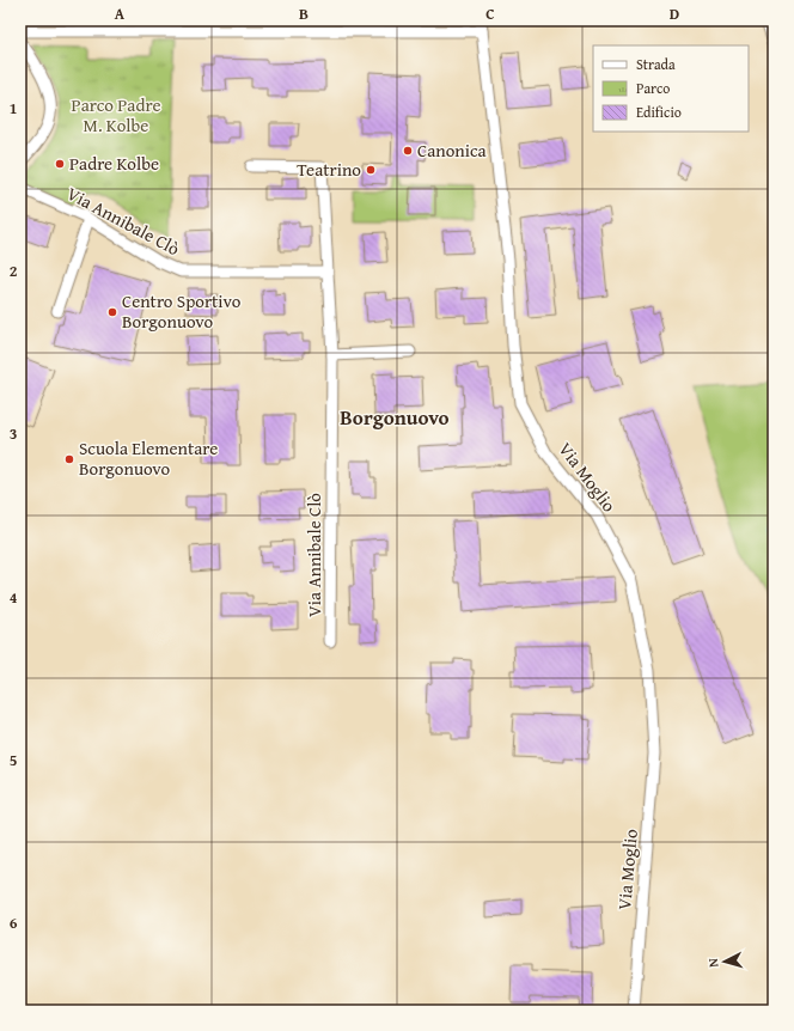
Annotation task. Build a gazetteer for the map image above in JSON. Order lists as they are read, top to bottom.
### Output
{
  "streets": {
    "street": ["Via Annibale Clò", "Via Moglio"]
  },
  "districts": ["Borgonuovo"],
  "parks": ["Parco Padre M. Kolbe"],
  "places": [
    "Canonica",
    "Padre Kolbe",
    "Teatrino",
    "Centro Sportivo Borgonuovo",
    "Scuola Elementare Borgonuovo"
  ],
  "legend": ["Strada", "Parco", "Edificio"],
  "north": "left",
  "grid": {
    "columns": [
      "A",
      "B",
      "C",
      "D"
    ],
    "rows": [
      "1",
      "2",
      "3",
      "4",
      "5",
      "6"
    ]
  }
}
